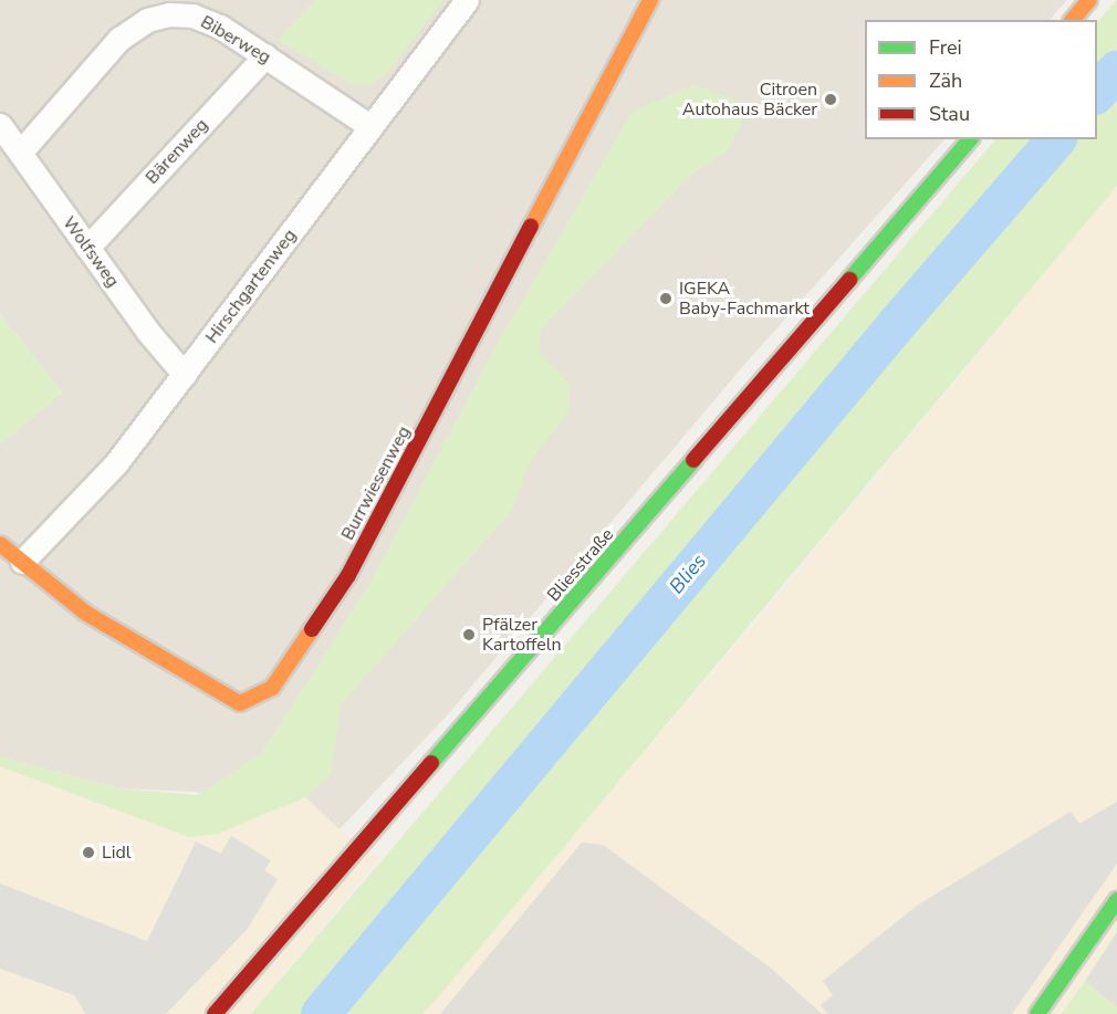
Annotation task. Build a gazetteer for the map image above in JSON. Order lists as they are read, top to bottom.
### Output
{
  "streets": {
    "street": [
      "Biberweg",
      "Bärenweg",
      "Wolfsweg",
      "Hirschgartenweg",
      "Burrwiesenweg",
      "Bliesstraße"
    ]
  },
  "crossings": [
    ["Biberweg", "Bärenweg"],
    ["Biberweg", "Wolfsweg"],
    ["Biberweg", "Hirschgartenweg"],
    ["Bärenweg", "Wolfsweg"],
    ["Wolfsweg", "Hirschgartenweg"],
    ["Hirschgartenweg", "Burrwiesenweg"]
  ],
  "water": ["Blies"],
  "places": [
    "Citroen Autohaus Bäcker",
    "IGEKA Baby-Fachmarkt",
    "Pfälzer Kartoffeln",
    "Lidl"
  ],
  "legend": ["Frei", "Zäh", "Stau"]
}
